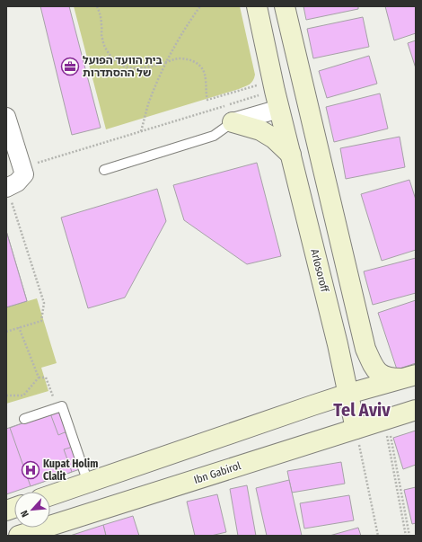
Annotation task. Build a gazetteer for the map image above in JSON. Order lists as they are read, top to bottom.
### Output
{
  "streets": {
    "street": ["Arlosoroff", "Ibn Gabirol"]
  },
  "crossings": [
    ["Arlosoroff", "Ibn Gabirol"]
  ],
  "districts": ["Tel Aviv"],
  "places": {
    "office": ["בית הוועד הפועל של ההסתדרות"],
    "hospital": ["Kupat Holim Clalit"]
  },
  "north": "bottom left"
}
